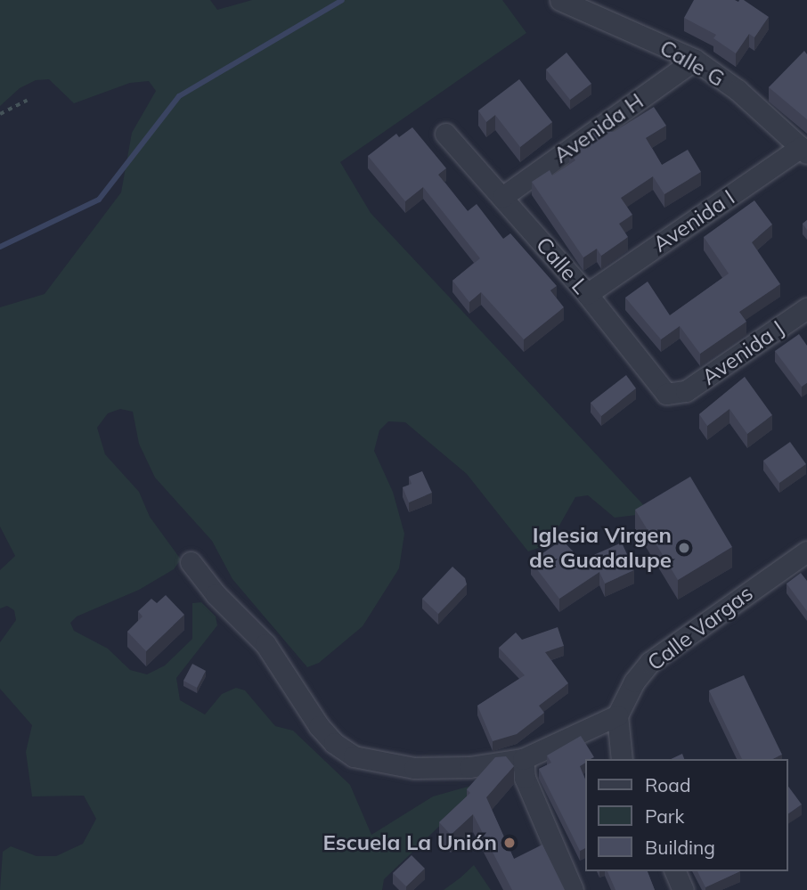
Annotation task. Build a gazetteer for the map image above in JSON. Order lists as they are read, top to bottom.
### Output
{
  "streets": {
    "street": [
      "Calle G",
      "Avenida H",
      "Avenida I",
      "Calle L",
      "Avenida J",
      "Calle Vargas"
    ]
  },
  "crossings": [
    ["Calle G", "Avenida H"],
    ["Calle G", "Avenida I"],
    ["Avenida H", "Calle L"],
    ["Avenida I", "Calle L"],
    ["Calle L", "Avenida J"]
  ],
  "places": ["Iglesia Virgen de Guadalupe", "Escuela La Unión"],
  "legend": ["Road", "Park", "Building"]
}
